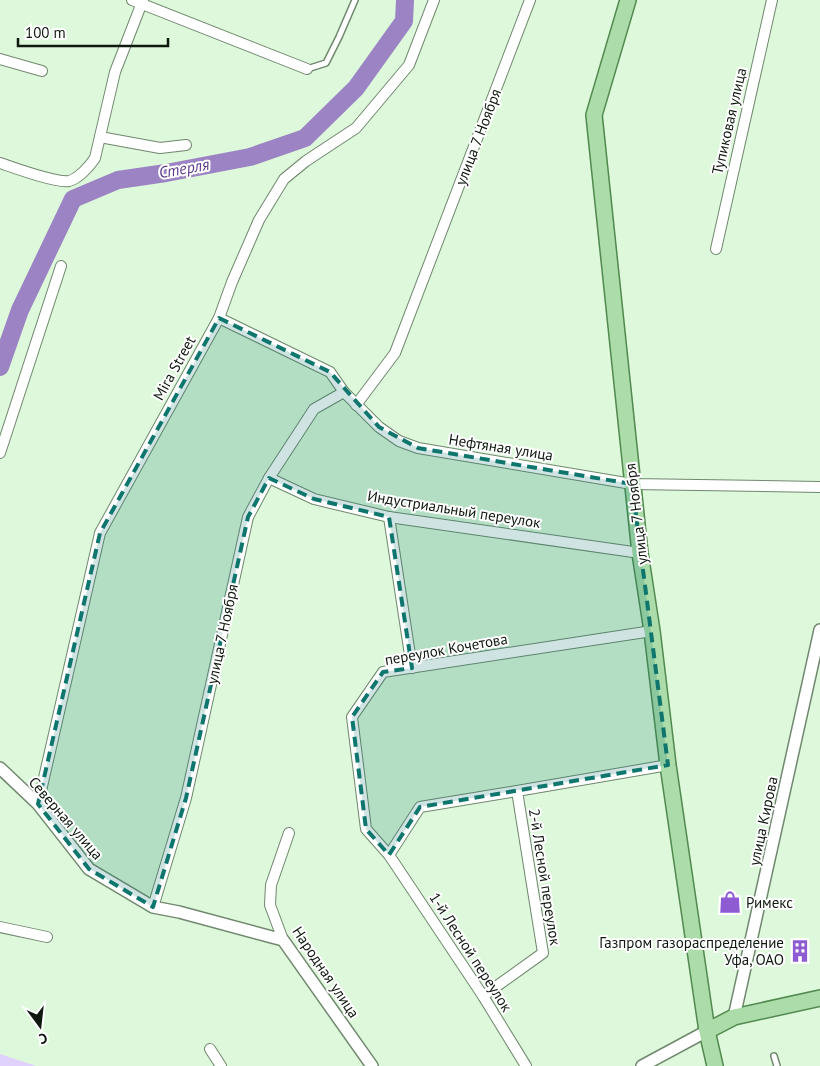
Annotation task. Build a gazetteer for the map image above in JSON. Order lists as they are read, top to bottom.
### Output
{
  "streets": {
    "main road": ["улица 7 Ноября"],
    "street": [
      "Тупиковая улица",
      "Mira Street",
      "Нефтяная улица",
      "Индустриальный переулок",
      "переулок Кочетова",
      "Северная улица",
      "улица Кирова",
      "2-й Лесной переулок",
      "1-й Лесной переулок",
      "Народная улица"
    ]
  },
  "crossings": [
    ["улица 7 Ноября", "Нефтяная улица"],
    ["улица 7 Ноября", "Индустриальный переулок"],
    ["улица 7 Ноября", "переулок Кочетова"],
    ["улица 7 Ноября", "Северная улица"],
    ["Mira Street", "Нефтяная улица"],
    ["Mira Street", "Северная улица"],
    ["переулок Кочетова", "1-й Лесной переулок"],
    ["Северная улица", "Народная улица"],
    ["2-й Лесной переулок", "1-й Лесной переулок"]
  ],
  "water": ["Стерля"],
  "places": {
    "shop": ["Римекс"],
    "building": ["Газпром газораспределение Уфа, ОАО"]
  },
  "scale_bar": "100 m",
  "north": "bottom"
}
